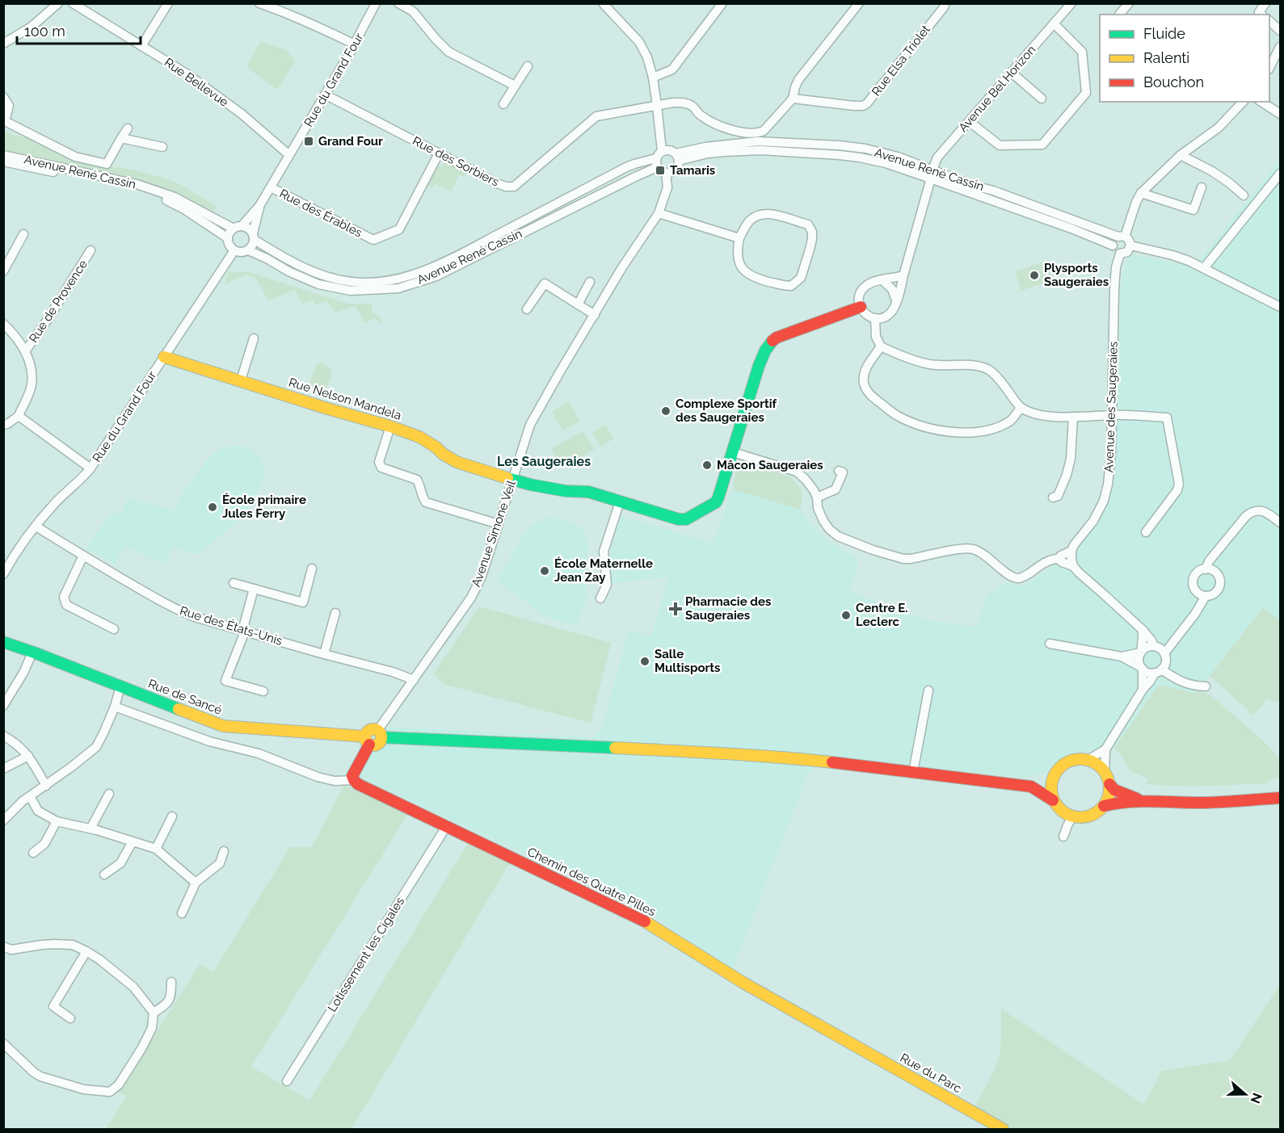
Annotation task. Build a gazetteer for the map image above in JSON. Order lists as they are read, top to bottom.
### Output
{
  "streets": {
    "street": [
      "Rue Elsa Triolet",
      "Rue du Grand Four",
      "Rue Bellevue",
      "Avenue Bel Horizon",
      "Rue des Sorbiers",
      "Avenue René Cassin",
      "Rue des Érables",
      "Rue de Provence",
      "Rue Nelson Mandela",
      "Avenue des Saugeraies",
      "Avenue Simone Veil",
      "Rue des États-Unis",
      "Rue de Sancé",
      "Chemin des Quatre Pilles",
      "Lotissement les Cigales",
      "Rue du Parc"
    ]
  },
  "crossings": [
    ["Rue du Grand Four", "Rue Bellevue"],
    ["Rue du Grand Four", "Rue des Sorbiers"],
    ["Rue du Grand Four", "Avenue René Cassin"],
    ["Rue du Grand Four", "Rue des Érables"],
    ["Rue du Grand Four", "Rue Nelson Mandela"],
    ["Rue du Grand Four", "Rue des États-Unis"],
    ["Avenue Bel Horizon", "Avenue René Cassin"],
    ["Avenue Bel Horizon", "Rue Nelson Mandela"],
    ["Rue des Sorbiers", "Rue des Érables"],
    ["Avenue René Cassin", "Avenue des Saugeraies"],
    ["Avenue René Cassin", "Avenue Simone Veil"],
    ["Rue Nelson Mandela", "Avenue Simone Veil"],
    ["Avenue Simone Veil", "Rue des États-Unis"],
    ["Chemin des Quatre Pilles", "Lotissement les Cigales"],
    ["Chemin des Quatre Pilles", "Rue du Parc"]
  ],
  "districts": ["Les Saugeraies"],
  "places": {
    "transit": ["Grand Four", "Tamaris"],
    "other": [
      "Plysports Saugeraies",
      "Complexe Sportif des Saugeraies",
      "Mâcon Saugeraies",
      "École primaire Jules Ferry",
      "École Maternelle Jean Zay",
      "Centre E. Leclerc",
      "Salle Multisports"
    ],
    "health": ["Pharmacie des Saugeraies"]
  },
  "legend": ["Fluide", "Ralenti", "Bouchon"],
  "scale_bar": "100 m",
  "north": "right"
}
